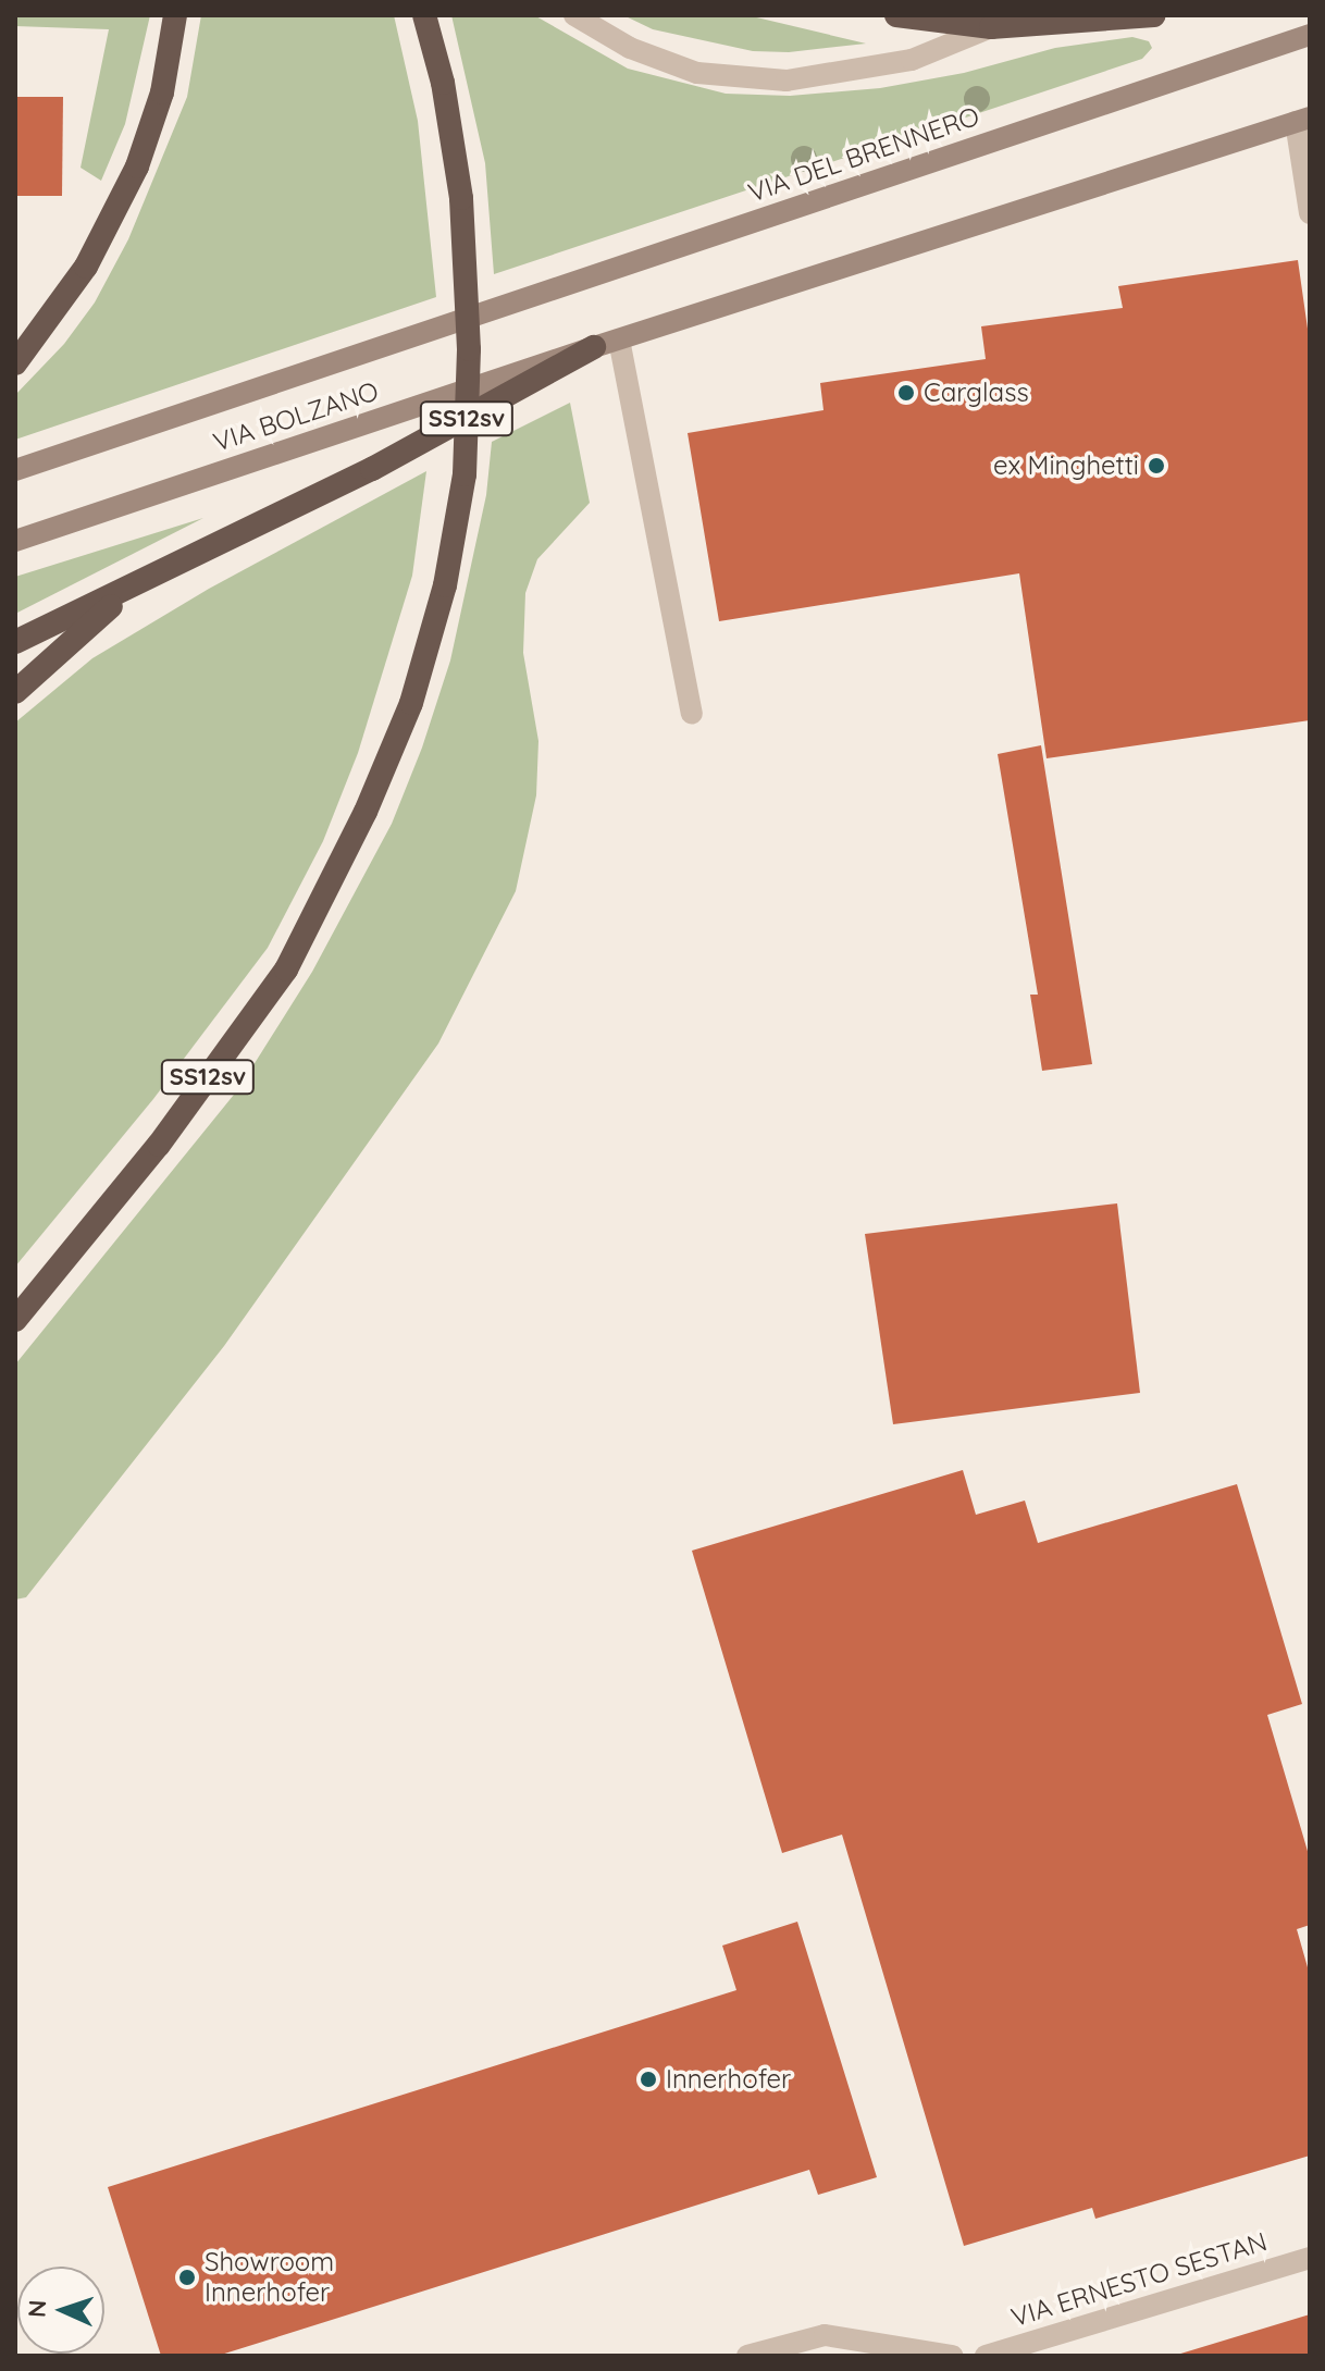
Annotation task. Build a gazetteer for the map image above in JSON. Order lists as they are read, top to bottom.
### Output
{
  "streets": {
    "highway": ["SS12sv"],
    "main road": ["VIA DEL BRENNERO", "VIA BOLZANO"],
    "street": ["VIA ERNESTO SESTAN"]
  },
  "crossings": [
    ["VIA DEL BRENNERO", "VIA BOLZANO"],
    ["VIA BOLZANO", "SS12sv"]
  ],
  "places": [
    "Carglass",
    "ex Minghetti",
    "Innerhofer",
    "Showroom Innerhofer"
  ],
  "north": "left"
}
